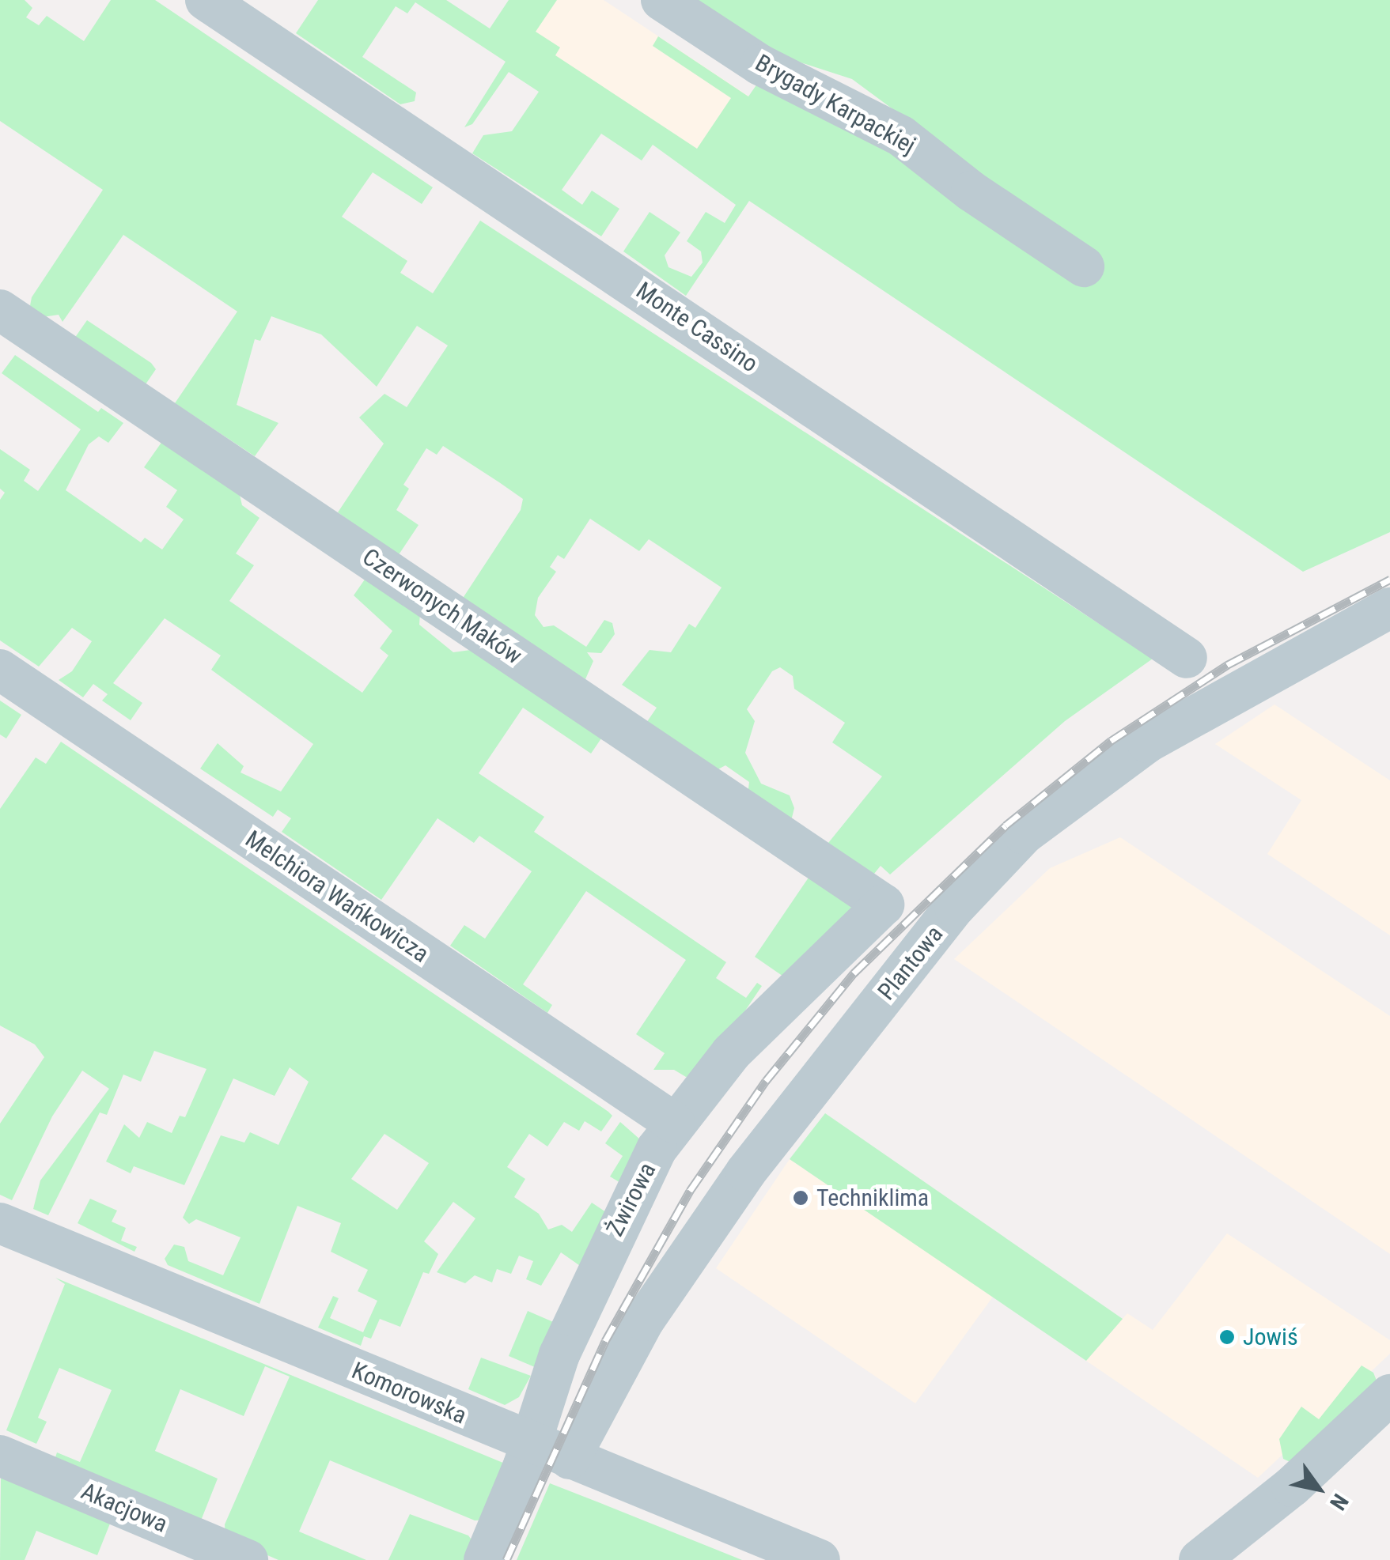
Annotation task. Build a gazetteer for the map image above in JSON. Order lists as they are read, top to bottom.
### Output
{
  "streets": {
    "street": [
      "Brygady Karpackiej",
      "Monte Cassino",
      "Czerwonych Maków",
      "Melchiora Wańkowicza",
      "Plantowa",
      "Żwirowa",
      "Komorowska",
      "Akacjowa"
    ]
  },
  "crossings": [
    ["Czerwonych Maków", "Żwirowa"],
    ["Melchiora Wańkowicza", "Żwirowa"],
    ["Plantowa", "Komorowska"],
    ["Żwirowa", "Komorowska"]
  ],
  "places": ["Techniklima", "Jowiś"],
  "north": "bottom right"
}
